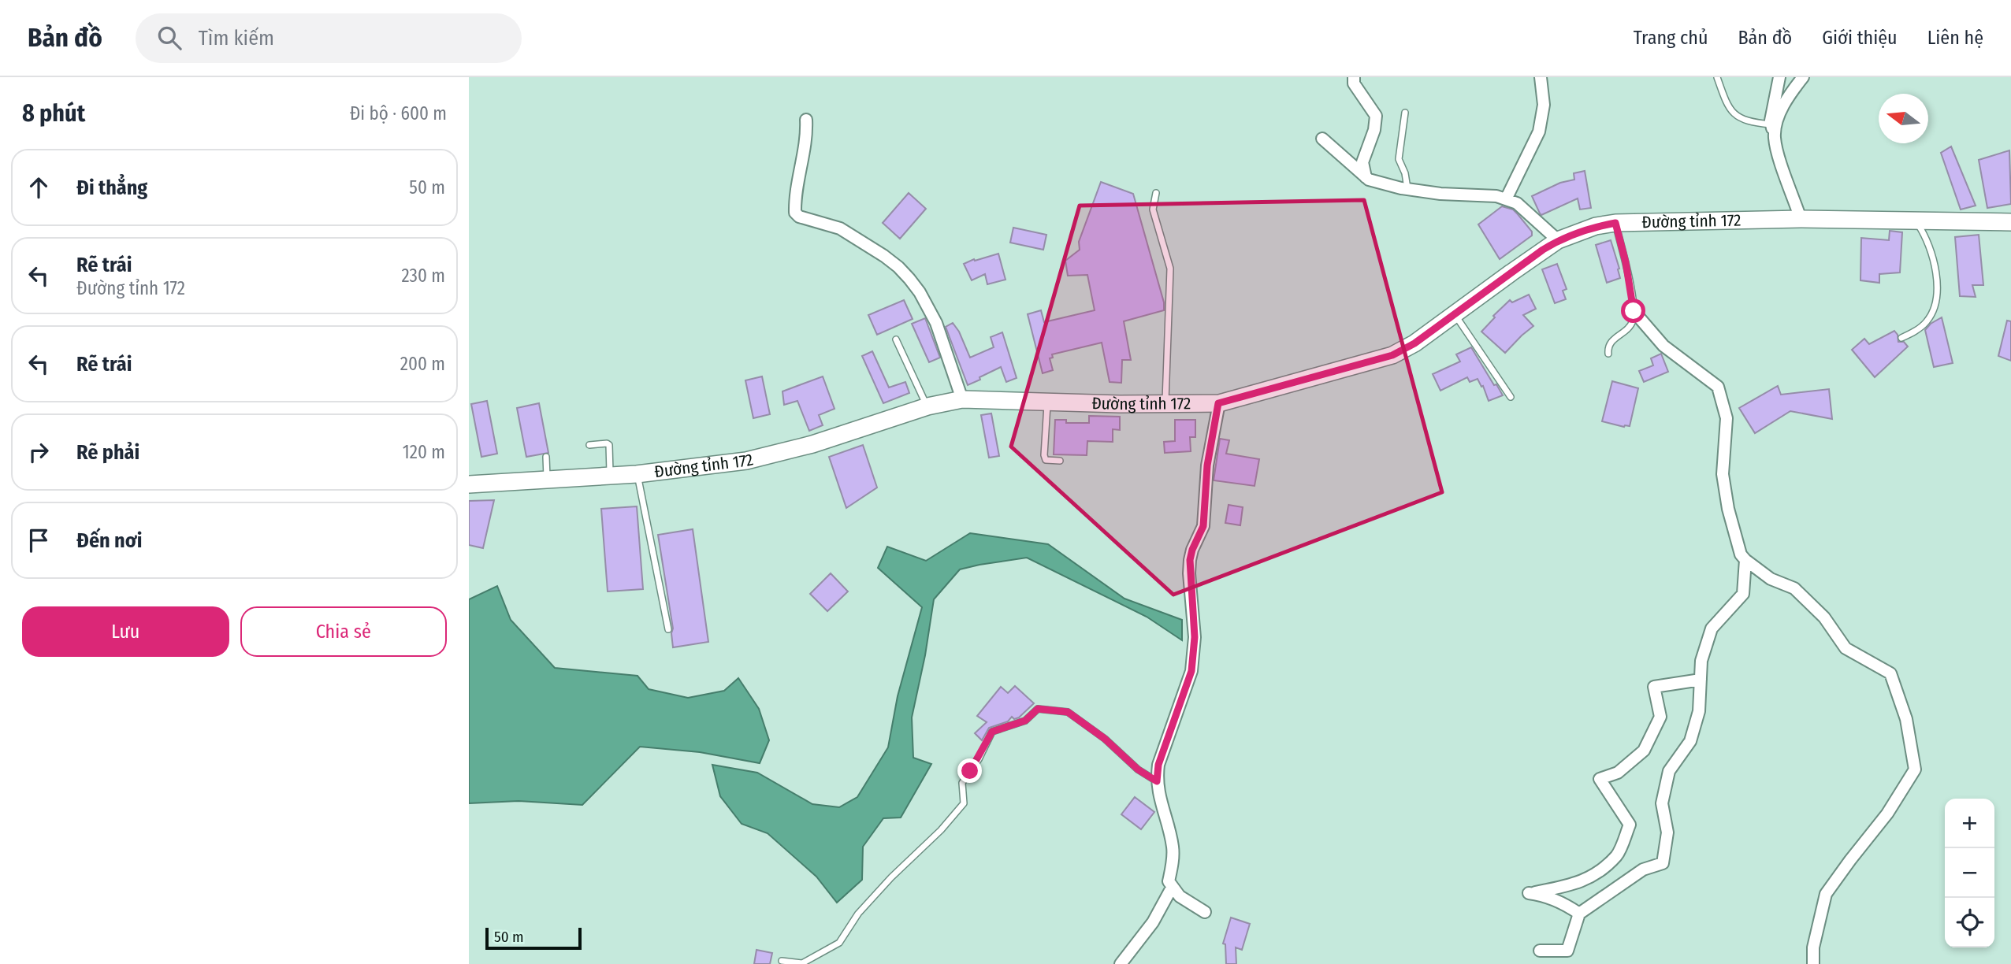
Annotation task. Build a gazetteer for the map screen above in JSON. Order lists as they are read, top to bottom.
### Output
{
  "streets": {
    "main road": ["Đường tỉnh 172"]
  },
  "scale_bar": "50 m",
  "north": "left",
  "page": {
    "header": "Bản đồ",
    "search": "Tìm kiếm",
    "nav": [
      "Trang chủ",
      "Bản đồ",
      "Giới thiệu",
      "Liên hệ"
    ],
    "heading": ["8 phút", "Đi bộ · 600 m"],
    "list": [
      ["Đi thẳng", "50 m"],
      ["Rẽ trái", "Đường tỉnh 172", "230 m"],
      ["Rẽ trái", "200 m"],
      ["Rẽ phải", "120 m"],
      "Đến nơi"
    ],
    "buttons": ["Lưu", "Chia sẻ"],
    "map_buttons": ["+", "−"],
    "scale": "50 m"
  }
}
